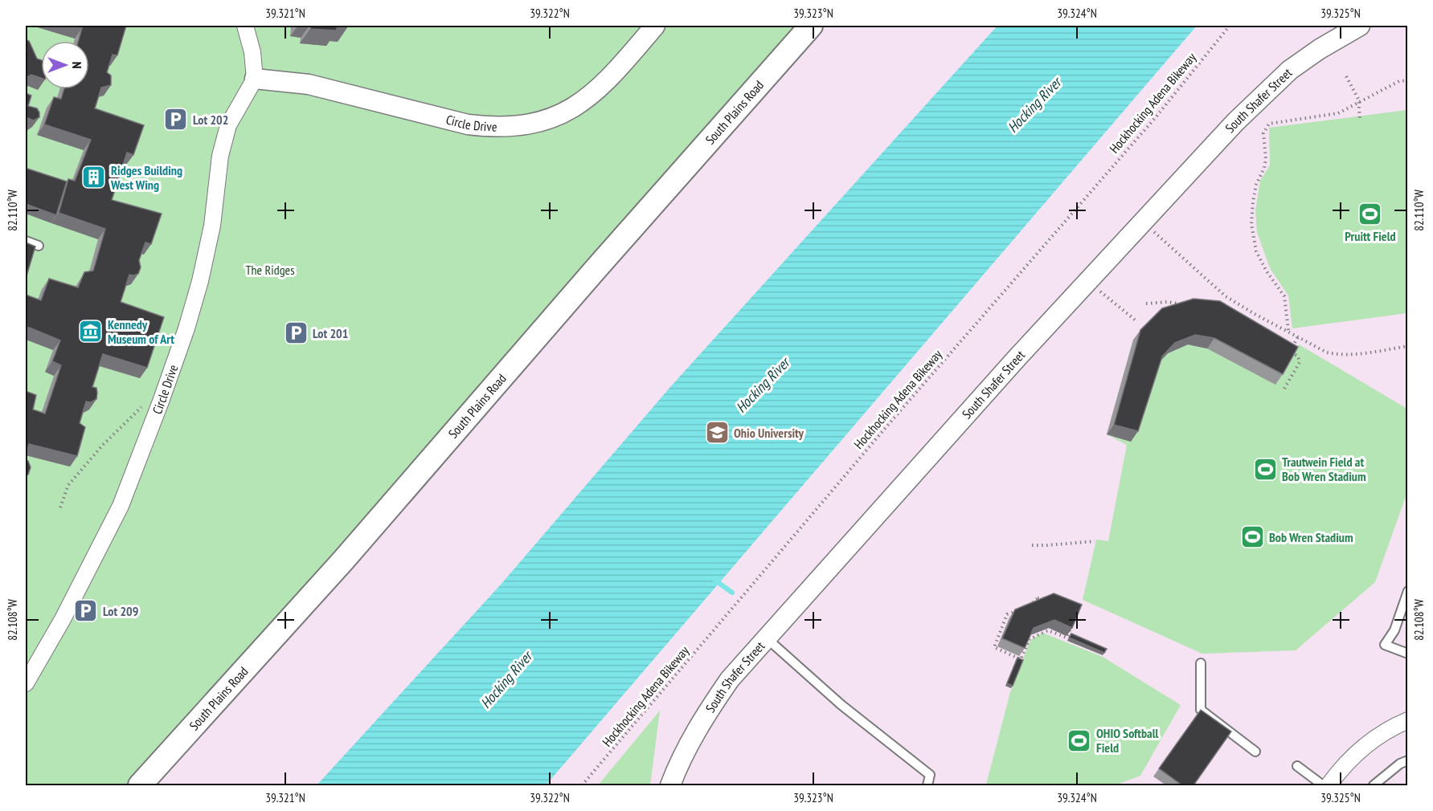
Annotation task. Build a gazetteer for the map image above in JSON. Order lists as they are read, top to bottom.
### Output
{
  "streets": {
    "main road": ["South Plains Road"],
    "street": ["South Shafer Street", "Circle Drive"],
    "path": ["Hockhocking Adena Bikeway"]
  },
  "water": ["Hocking River"],
  "parks": ["The Ridges"],
  "places": {
    "parking": ["Lot 202", "Lot 201", "Lot 209"],
    "building": ["Ridges Building West Wing"],
    "sports": [
      "Pruitt Field",
      "Trautwein Field at Bob Wren Stadium",
      "Bob Wren Stadium",
      "OHIO Softball Field"
    ],
    "museum": ["Kennedy Museum of Art"],
    "school or university": ["Ohio University"]
  },
  "north": "right",
  "coordinates": [
    "39.321°N",
    "39.322°N",
    "39.323°N",
    "39.324°N",
    "39.325°N",
    "82.110°W",
    "82.108°W"
  ]
}
